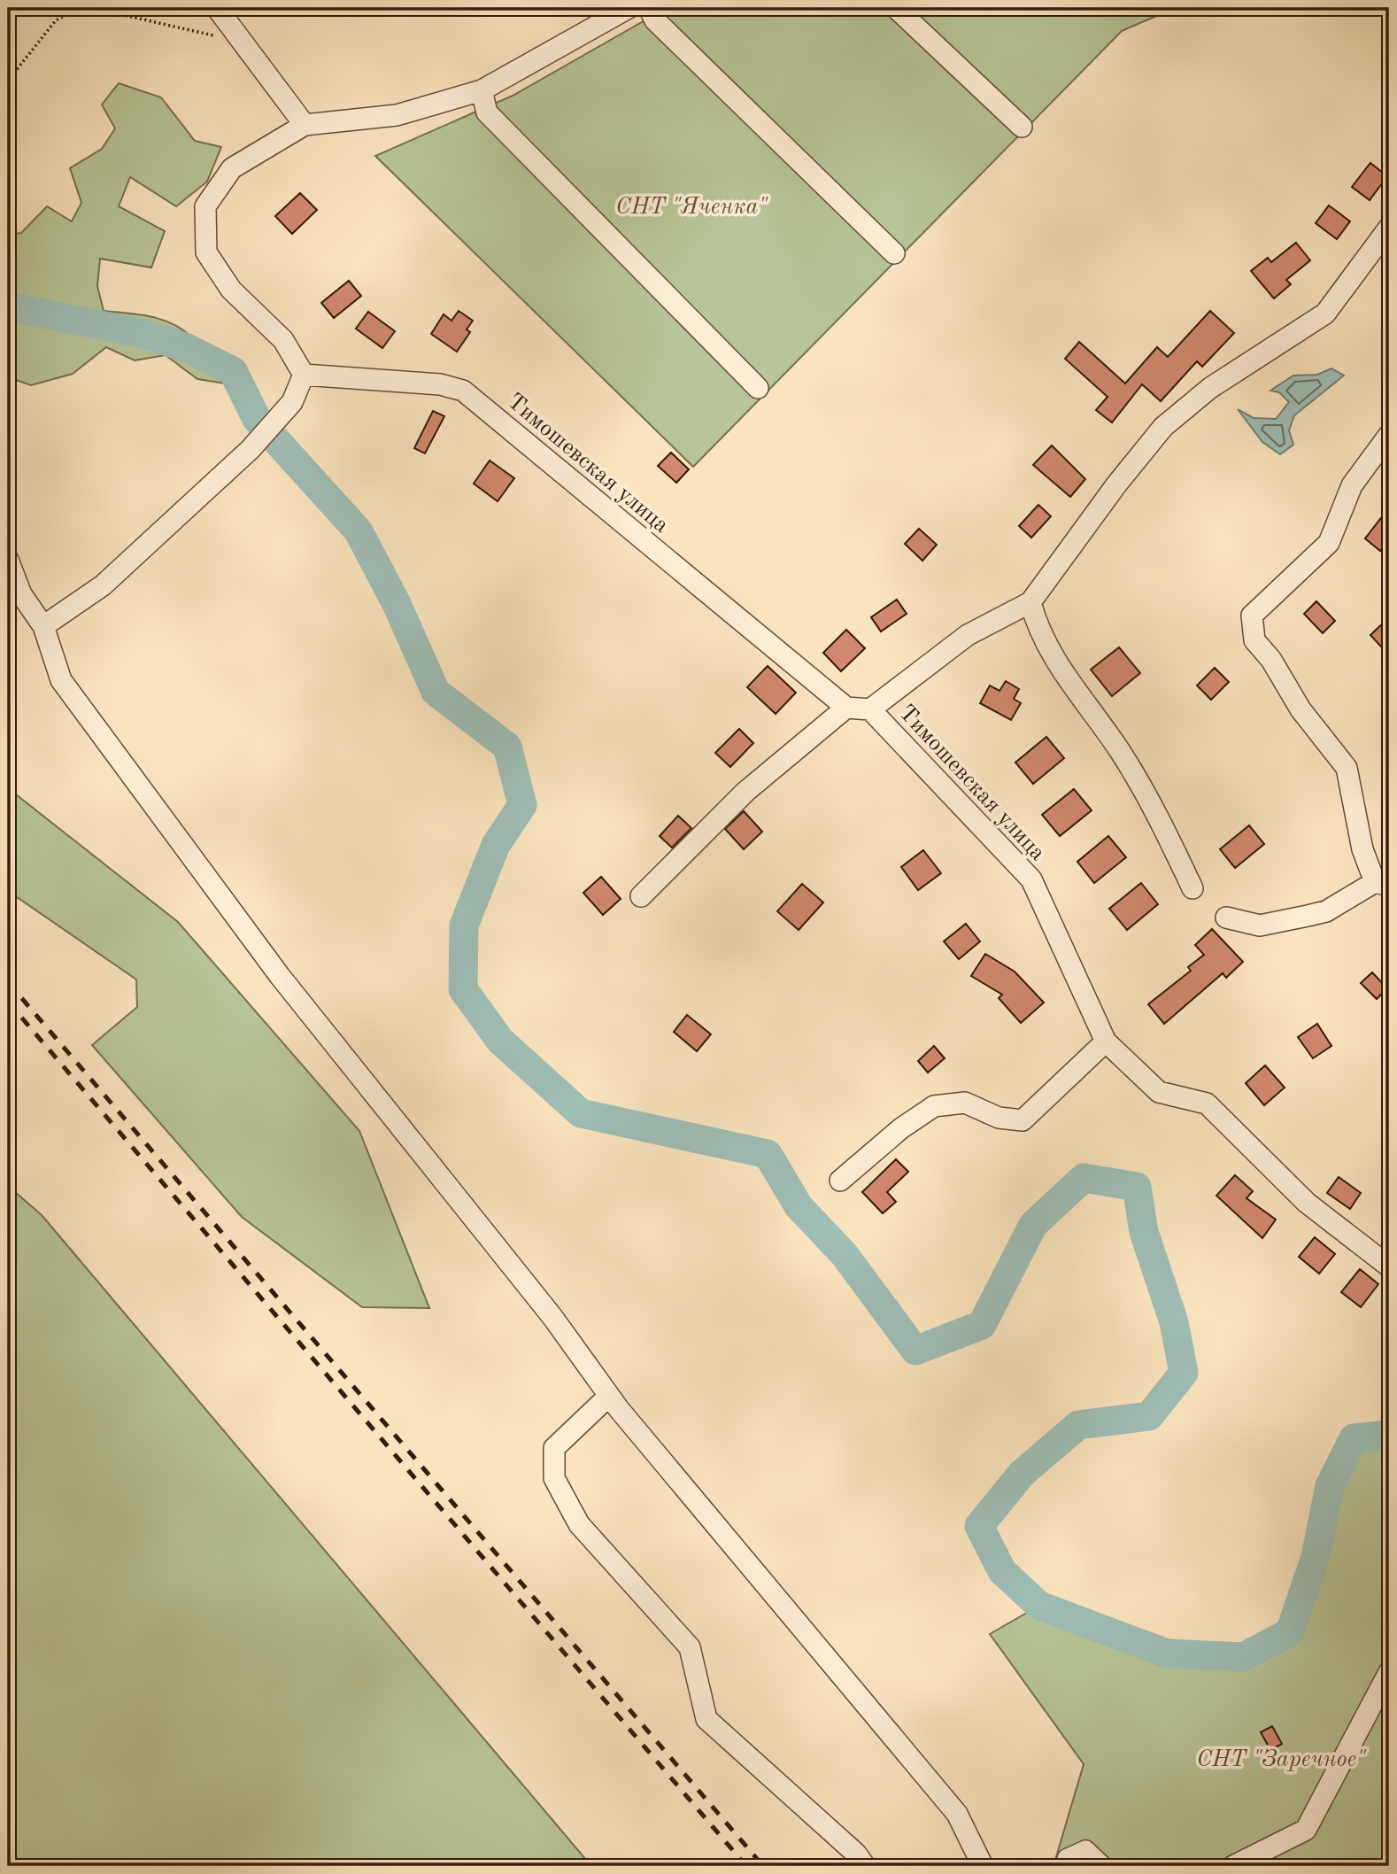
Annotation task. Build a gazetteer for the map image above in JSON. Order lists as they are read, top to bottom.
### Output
{
  "streets": {
    "street": ["Тимошевская улица"]
  },
  "parks": ["СНТ \"Яченка\"", "СНТ \"Заречное\""]
}
